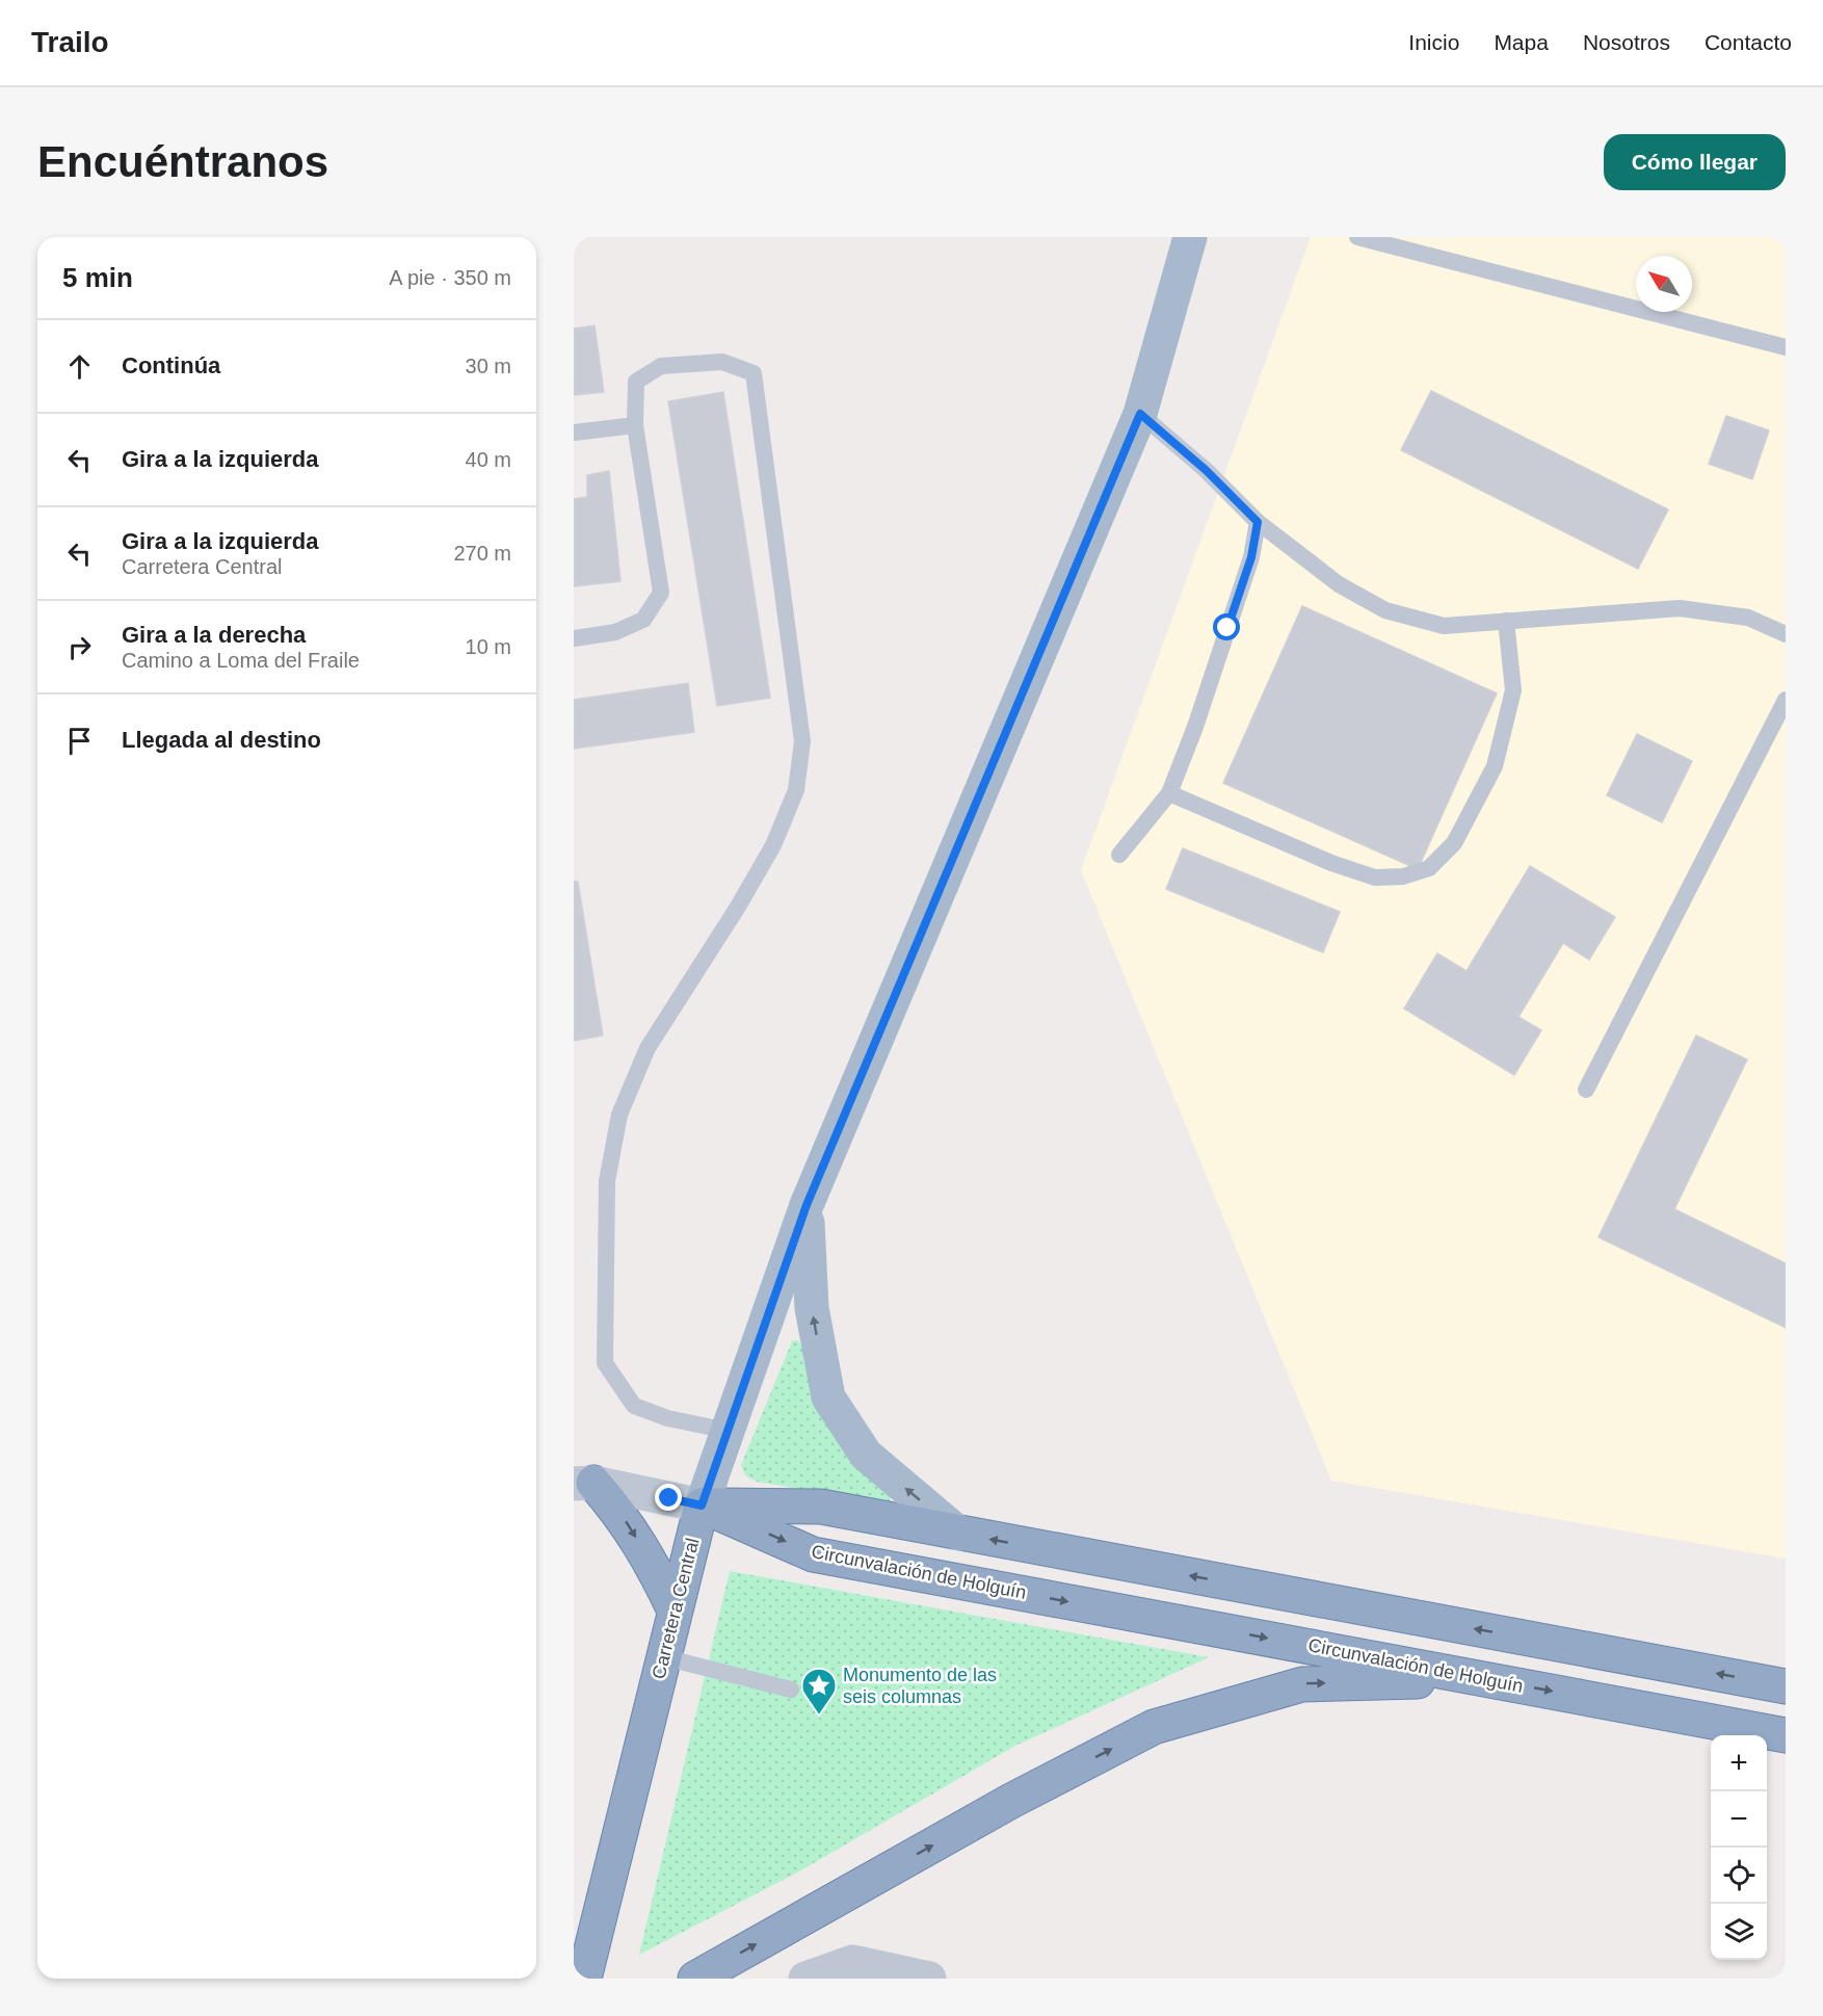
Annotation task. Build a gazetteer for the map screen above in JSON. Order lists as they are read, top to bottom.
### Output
{
  "streets": {
    "highway": ["Circunvalación de Holguín", "Carretera Central"]
  },
  "crossings": [
    ["Circunvalación de Holguín", "Carretera Central"]
  ],
  "places": {
    "place": ["Monumento de las seis columnas"]
  },
  "north": "top left",
  "page": {
    "header": "Trailo",
    "nav": [
      "Inicio",
      "Mapa",
      "Nosotros",
      "Contacto"
    ],
    "buttons": "Cómo llegar",
    "title": "Encuéntranos",
    "heading": ["5 min", "A pie · 350 m"],
    "list": [
      ["Continúa", "30 m"],
      ["Gira a la izquierda", "40 m"],
      ["Gira a la izquierda", "Carretera Central", "270 m"],
      ["Gira a la derecha", "Camino a Loma del Fraile", "10 m"],
      "Llegada al destino"
    ],
    "map_buttons": ["+", "−"]
  }
}
